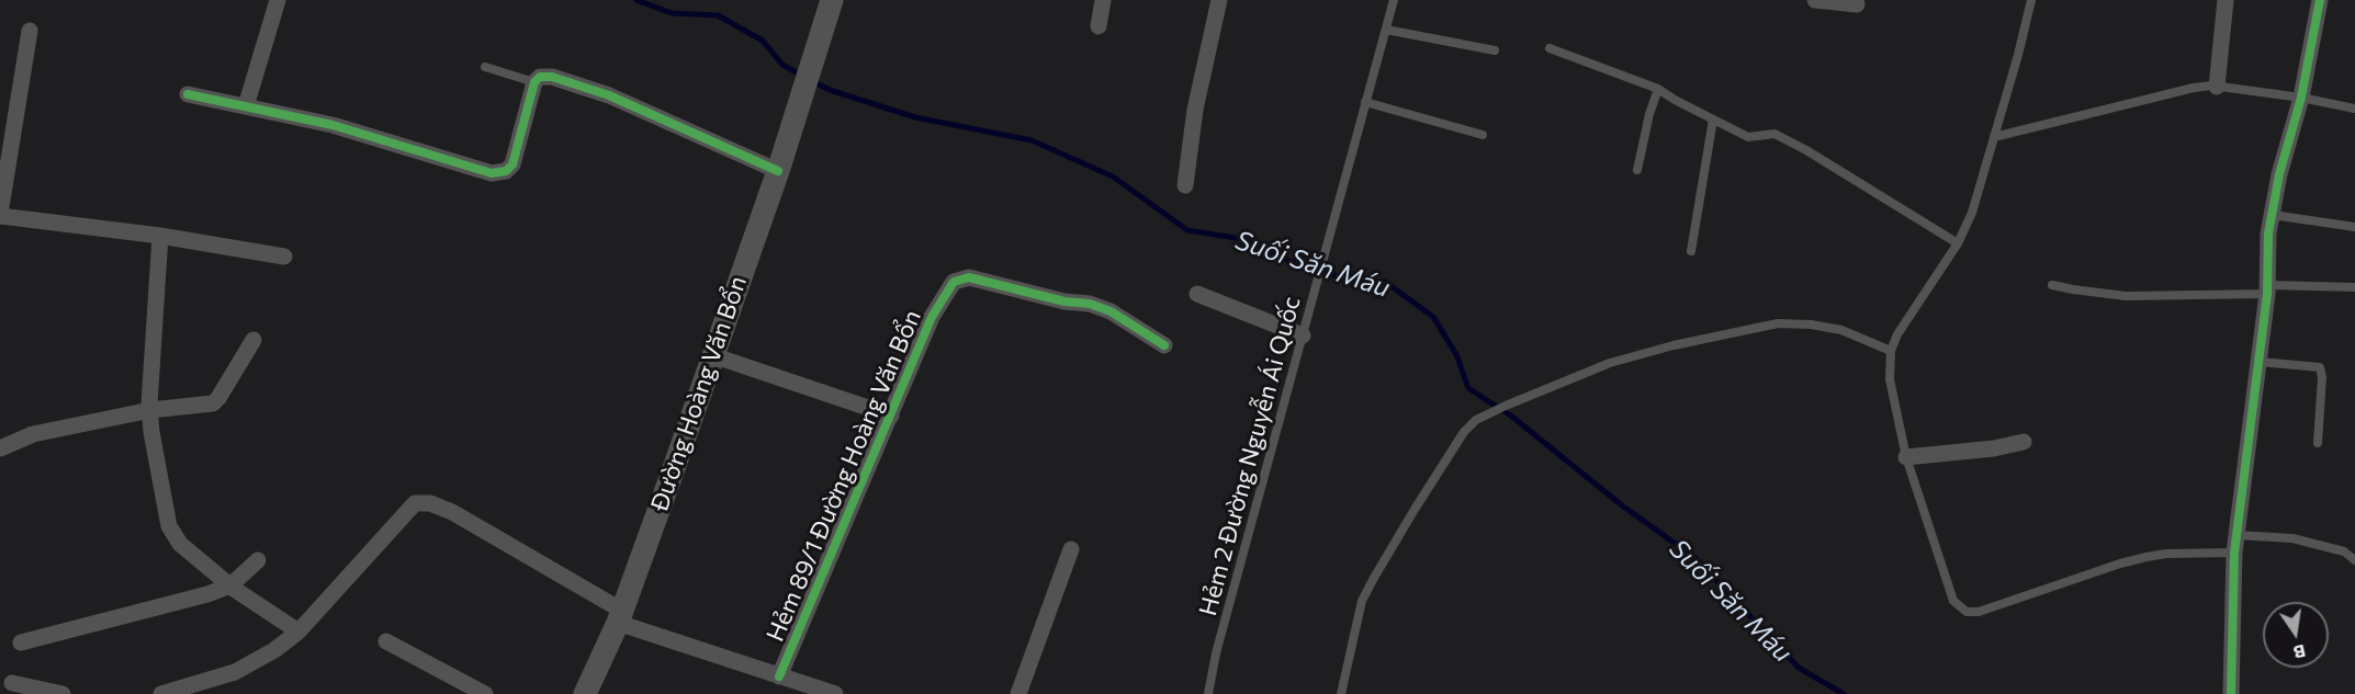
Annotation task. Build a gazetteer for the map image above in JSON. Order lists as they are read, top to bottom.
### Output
{
  "streets": {
    "main road": ["Đường Hoàng Văn Bổn"],
    "street": ["Hẻm 89/1 Đường Hoàng Văn Bổn"],
    "lane": ["Hẻm 2 Đường Nguyễn Ái Quốc"]
  },
  "water": ["Suối Săn Máu"],
  "north": "bottom"
}
